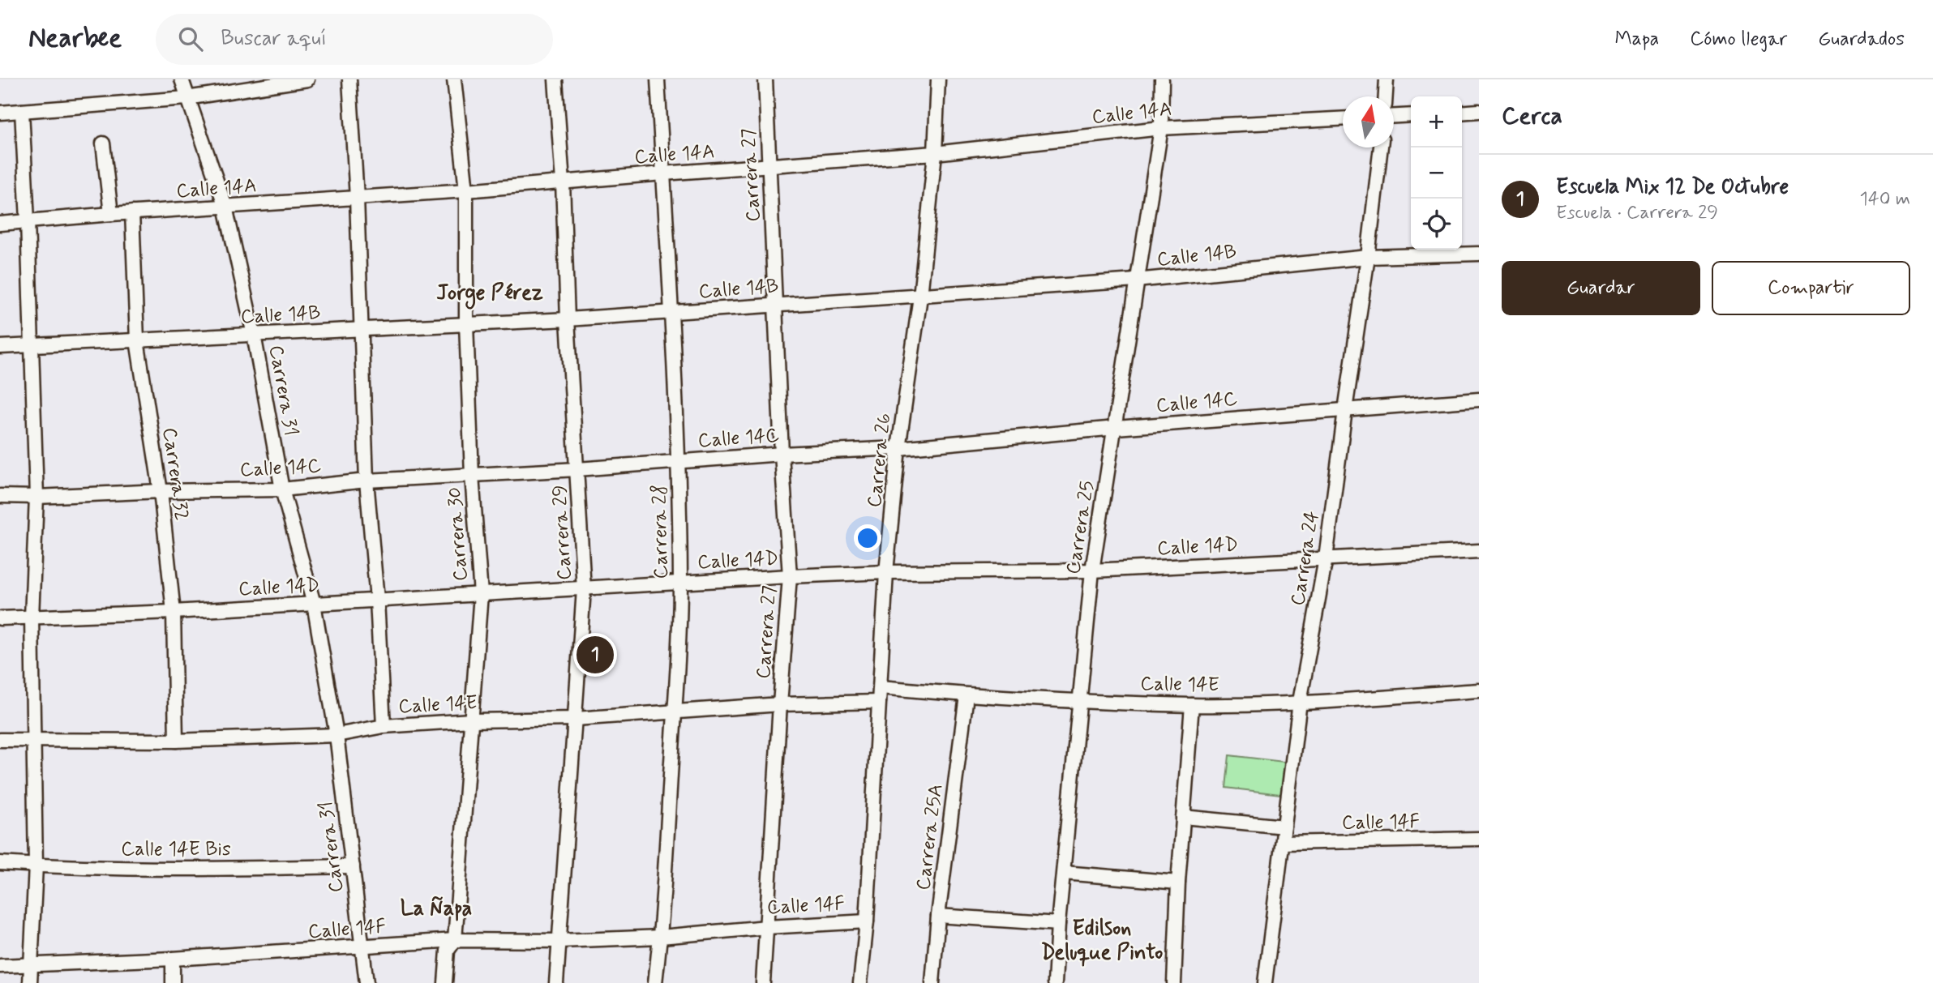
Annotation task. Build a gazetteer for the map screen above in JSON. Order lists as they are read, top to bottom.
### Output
{
  "streets": {
    "street": [
      "Calle 14A",
      "Carrera 27",
      "Calle 14B",
      "Carrera 31",
      "Calle 14C",
      "Carrera 26",
      "Carrera 32",
      "Carrera 25",
      "Carrera 28",
      "Carrera 29",
      "Carrera 30",
      "Calle 14D",
      "Carrera 24",
      "Calle 14E",
      "Calle 14F",
      "Carrera 25A",
      "Calle 14E Bis"
    ]
  },
  "crossings": [
    ["Calle 14A", "Carrera 27"],
    ["Calle 14A", "Carrera 31"],
    ["Calle 14A", "Carrera 26"],
    ["Calle 14A", "Carrera 32"],
    ["Calle 14A", "Carrera 25"],
    ["Calle 14A", "Carrera 28"],
    ["Calle 14A", "Carrera 29"],
    ["Calle 14A", "Carrera 30"],
    ["Carrera 27", "Calle 14B"],
    ["Carrera 27", "Calle 14C"],
    ["Carrera 27", "Calle 14D"],
    ["Carrera 27", "Calle 14E"],
    ["Carrera 27", "Calle 14F"],
    ["Calle 14B", "Carrera 31"],
    ["Calle 14B", "Carrera 26"],
    ["Calle 14B", "Carrera 32"],
    ["Calle 14B", "Carrera 25"],
    ["Calle 14B", "Carrera 28"],
    ["Calle 14B", "Carrera 29"],
    ["Calle 14B", "Carrera 30"],
    ["Calle 14B", "Carrera 24"],
    ["Carrera 31", "Calle 14C"],
    ["Carrera 31", "Calle 14D"],
    ["Carrera 31", "Calle 14E"],
    ["Carrera 31", "Calle 14F"],
    ["Carrera 31", "Calle 14E Bis"],
    ["Calle 14C", "Carrera 26"],
    ["Calle 14C", "Carrera 32"],
    ["Calle 14C", "Carrera 25"],
    ["Calle 14C", "Carrera 28"],
    ["Calle 14C", "Carrera 29"],
    ["Calle 14C", "Carrera 30"],
    ["Calle 14C", "Carrera 24"],
    ["Carrera 26", "Calle 14D"],
    ["Carrera 26", "Calle 14E"],
    ["Carrera 26", "Calle 14F"],
    ["Carrera 32", "Calle 14D"],
    ["Carrera 32", "Calle 14E"],
    ["Carrera 25", "Calle 14D"],
    ["Carrera 25", "Calle 14E"],
    ["Carrera 28", "Calle 14D"],
    ["Carrera 28", "Calle 14E"],
    ["Carrera 28", "Calle 14F"],
    ["Carrera 29", "Calle 14D"],
    ["Carrera 29", "Calle 14E"],
    ["Carrera 29", "Calle 14F"],
    ["Carrera 30", "Calle 14D"],
    ["Carrera 30", "Calle 14E"],
    ["Carrera 30", "Calle 14F"],
    ["Calle 14D", "Carrera 24"],
    ["Carrera 24", "Calle 14E"],
    ["Carrera 24", "Calle 14F"],
    ["Calle 14E", "Carrera 25A"]
  ],
  "districts": ["Jorge Pérez", "La Ñapa", "Edilson Deluque Pinto"],
  "north": "top",
  "page": {
    "header": "Nearbee",
    "search": "Buscar aquí",
    "nav": ["Mapa", "Cómo llegar", "Guardados"],
    "heading": "Cerca",
    "map_buttons": ["+", "−"],
    "list": [
      {
        "mark": "1",
        "name": "Escuela Mix 12 De Octubre",
        "note": "Escuela · Carrera 29",
        "value": "140 m"
      }
    ],
    "buttons": ["Guardar", "Compartir"],
    "pins": "1"
  }
}
